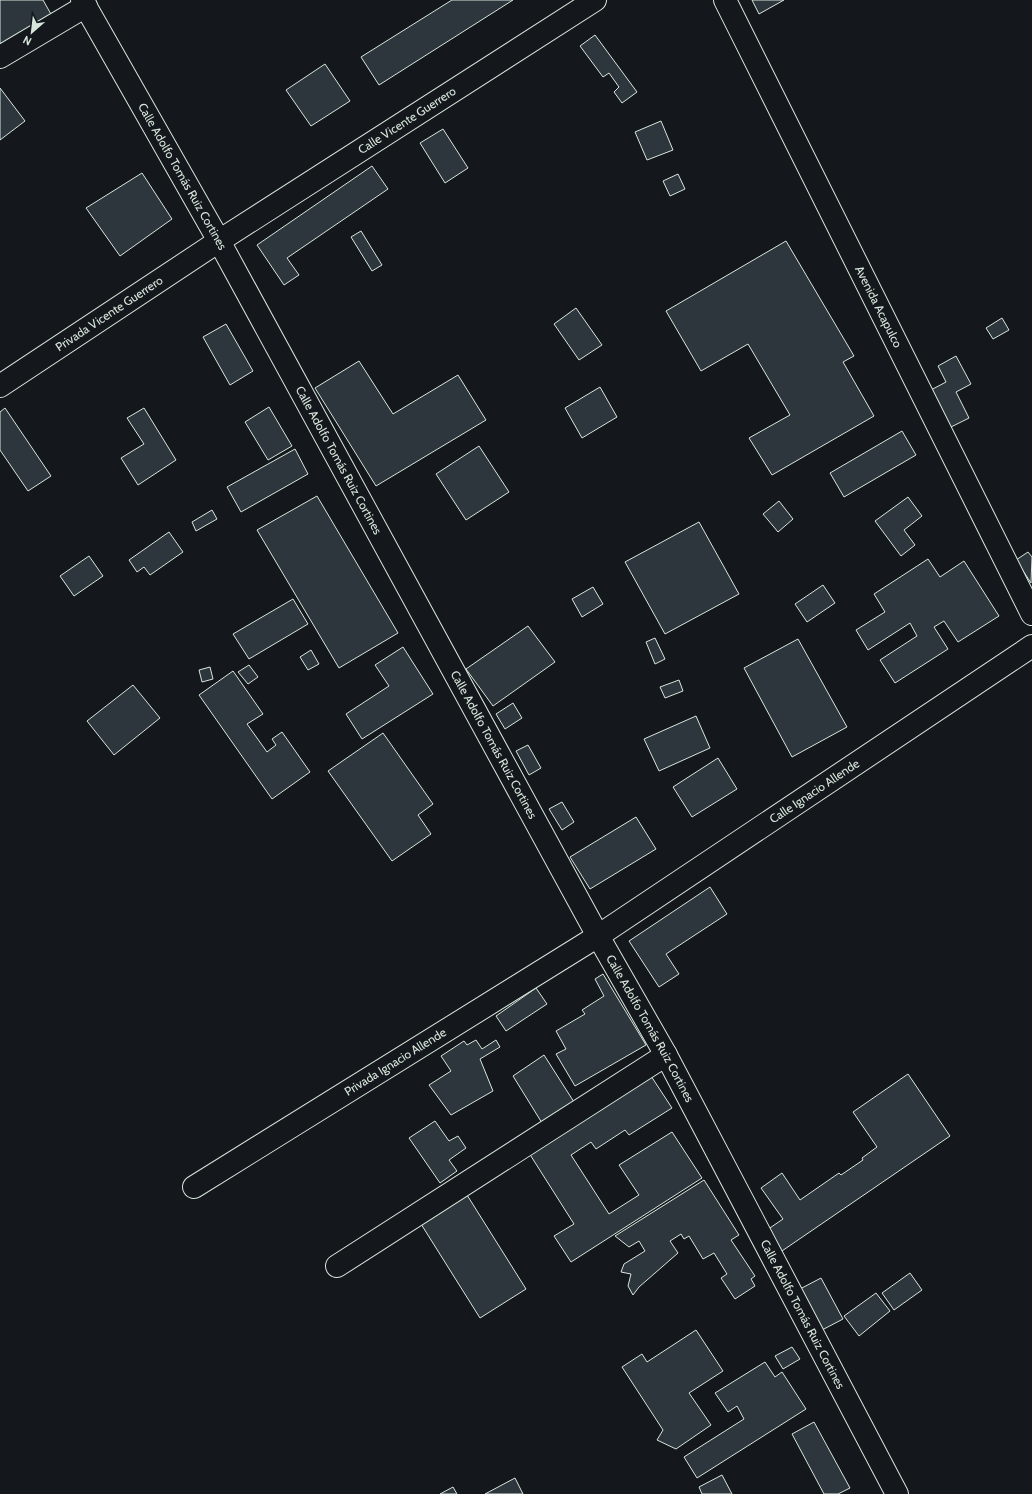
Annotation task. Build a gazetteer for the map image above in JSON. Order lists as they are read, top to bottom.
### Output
{
  "streets": {
    "street": [
      "Calle Vicente Guerrero",
      "Calle Adolfo Tomás Ruiz Cortines",
      "Avenida Acapulco",
      "Privada Vicente Guerrero",
      "Calle Ignacio Allende",
      "Privada Ignacio Allende"
    ]
  },
  "crossings": [
    ["Calle Vicente Guerrero", "Calle Adolfo Tomás Ruiz Cortines"],
    ["Calle Vicente Guerrero", "Privada Vicente Guerrero"],
    ["Calle Adolfo Tomás Ruiz Cortines", "Privada Vicente Guerrero"],
    ["Calle Adolfo Tomás Ruiz Cortines", "Calle Ignacio Allende"],
    ["Calle Adolfo Tomás Ruiz Cortines", "Privada Ignacio Allende"],
    ["Calle Ignacio Allende", "Privada Ignacio Allende"]
  ],
  "north": "bottom left"
}
